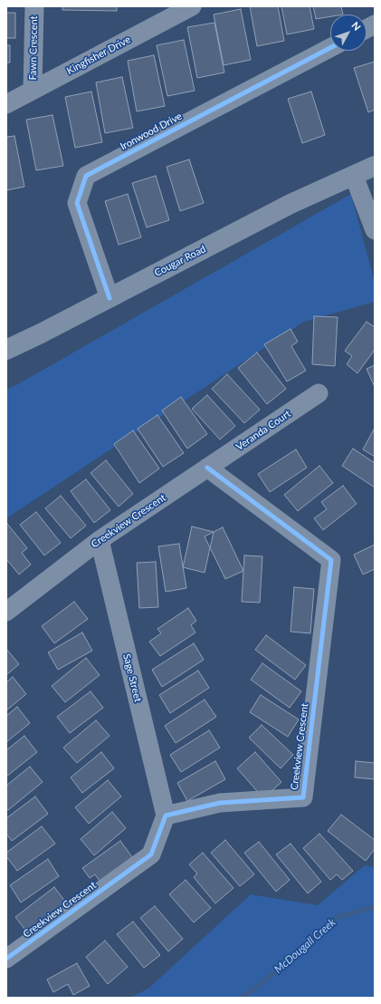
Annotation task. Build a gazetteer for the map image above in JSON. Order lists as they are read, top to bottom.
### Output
{
  "streets": {
    "street": [
      "Fawn Crescent",
      "Kingfisher Drive",
      "Ironwood Drive",
      "Cougar Road",
      "Veranda Court",
      "Creekview Crescent",
      "Sage Street"
    ]
  },
  "crossings": [
    ["Fawn Crescent", "Kingfisher Drive"],
    ["Ironwood Drive", "Cougar Road"],
    ["Veranda Court", "Creekview Crescent"],
    ["Creekview Crescent", "Sage Street"]
  ],
  "water": ["McDougall Creek"],
  "north": "top right"
}
